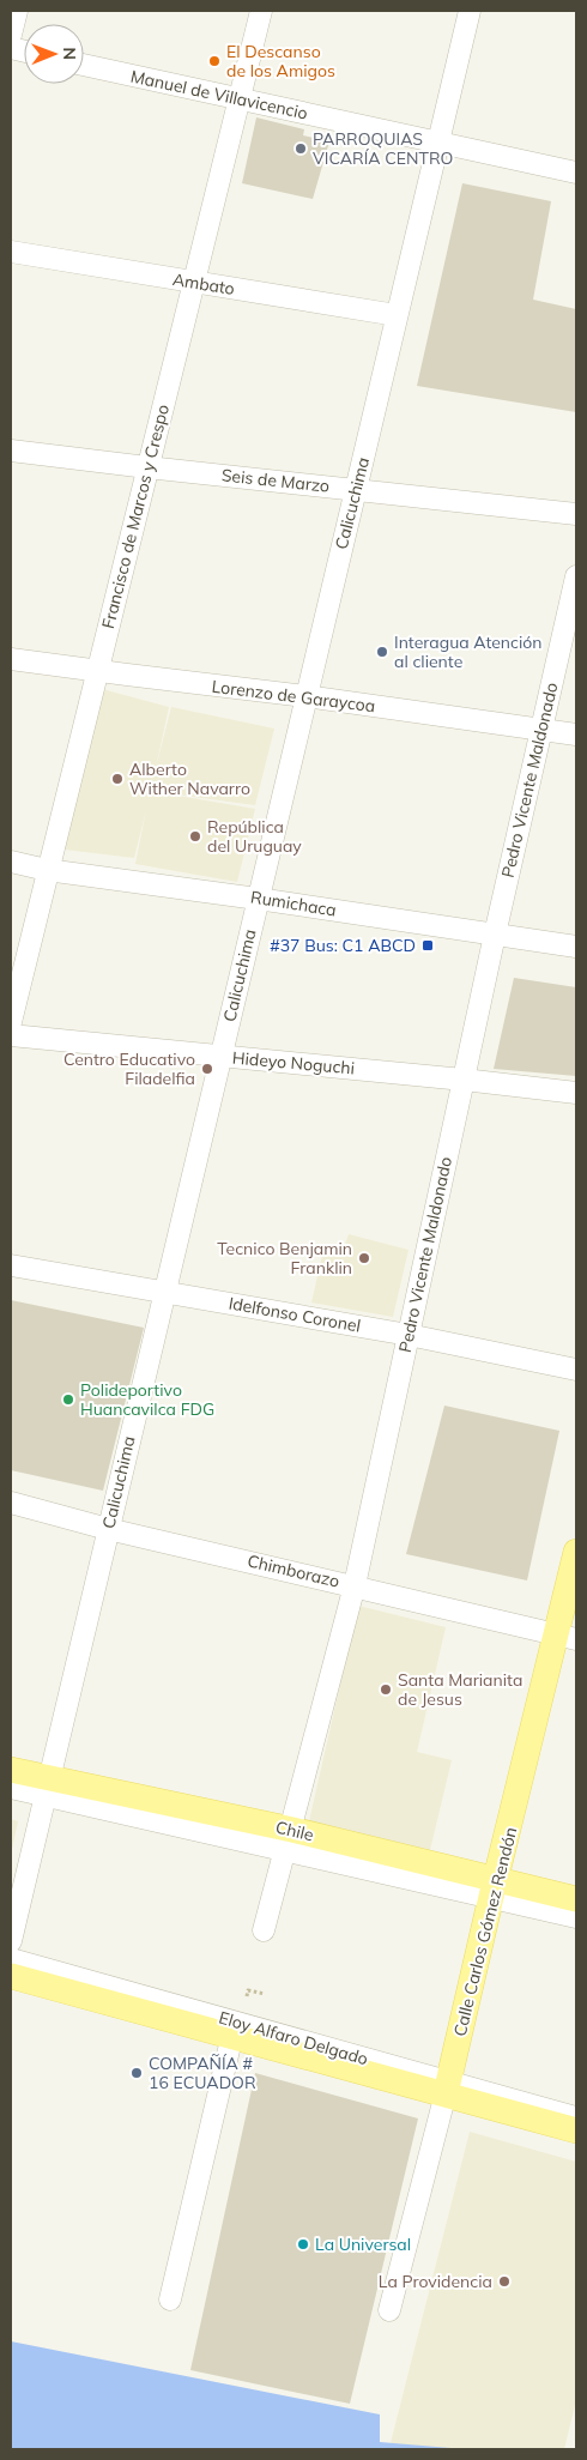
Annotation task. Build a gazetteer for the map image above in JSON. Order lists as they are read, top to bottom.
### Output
{
  "streets": {
    "main road": ["Chile", "Calle Carlos Gómez Rendón", "Eloy Alfaro Delgado"],
    "street": [
      "Manuel de Villavicencio",
      "Ambato",
      "Seis de Marzo",
      "Calicuchima",
      "Francisco de Marcos y Crespo",
      "Lorenzo de Garaycoa",
      "Pedro Vicente Maldonado",
      "Rumichaca",
      "Hideyo Noguchi",
      "Idelfonso Coronel",
      "Chimborazo"
    ]
  },
  "crossings": [
    ["Manuel de Villavicencio", "Calicuchima"],
    ["Manuel de Villavicencio", "Francisco de Marcos y Crespo"],
    ["Ambato", "Calicuchima"],
    ["Ambato", "Francisco de Marcos y Crespo"],
    ["Seis de Marzo", "Calicuchima"],
    ["Seis de Marzo", "Francisco de Marcos y Crespo"],
    ["Calicuchima", "Lorenzo de Garaycoa"],
    ["Calicuchima", "Rumichaca"],
    ["Calicuchima", "Hideyo Noguchi"],
    ["Calicuchima", "Idelfonso Coronel"],
    ["Calicuchima", "Chimborazo"],
    ["Calicuchima", "Chile"],
    ["Francisco de Marcos y Crespo", "Lorenzo de Garaycoa"],
    ["Francisco de Marcos y Crespo", "Rumichaca"],
    ["Lorenzo de Garaycoa", "Pedro Vicente Maldonado"],
    ["Pedro Vicente Maldonado", "Rumichaca"],
    ["Pedro Vicente Maldonado", "Hideyo Noguchi"],
    ["Pedro Vicente Maldonado", "Idelfonso Coronel"],
    ["Pedro Vicente Maldonado", "Chimborazo"],
    ["Pedro Vicente Maldonado", "Chile"],
    ["Chimborazo", "Calle Carlos Gómez Rendón"],
    ["Chile", "Calle Carlos Gómez Rendón"],
    ["Calle Carlos Gómez Rendón", "Eloy Alfaro Delgado"]
  ],
  "places": {
    "other": [
      "El Descanso de los Amigos",
      "PARROQUIAS VICARÍA CENTRO",
      "Interagua Atención al cliente",
      "Alberto Wither Navarro",
      "República del Uruguay",
      "Centro Educativo Filadelfia",
      "Tecnico Benjamin Franklin",
      "Polideportivo Huancavilca FDG",
      "Santa Marianita de Jesus",
      "COMPAÑÍA # 16 ECUADOR",
      "La Universal",
      "La Providencia"
    ],
    "transit": ["#37 Bus: C1 ABCD"]
  },
  "north": "right"
}
